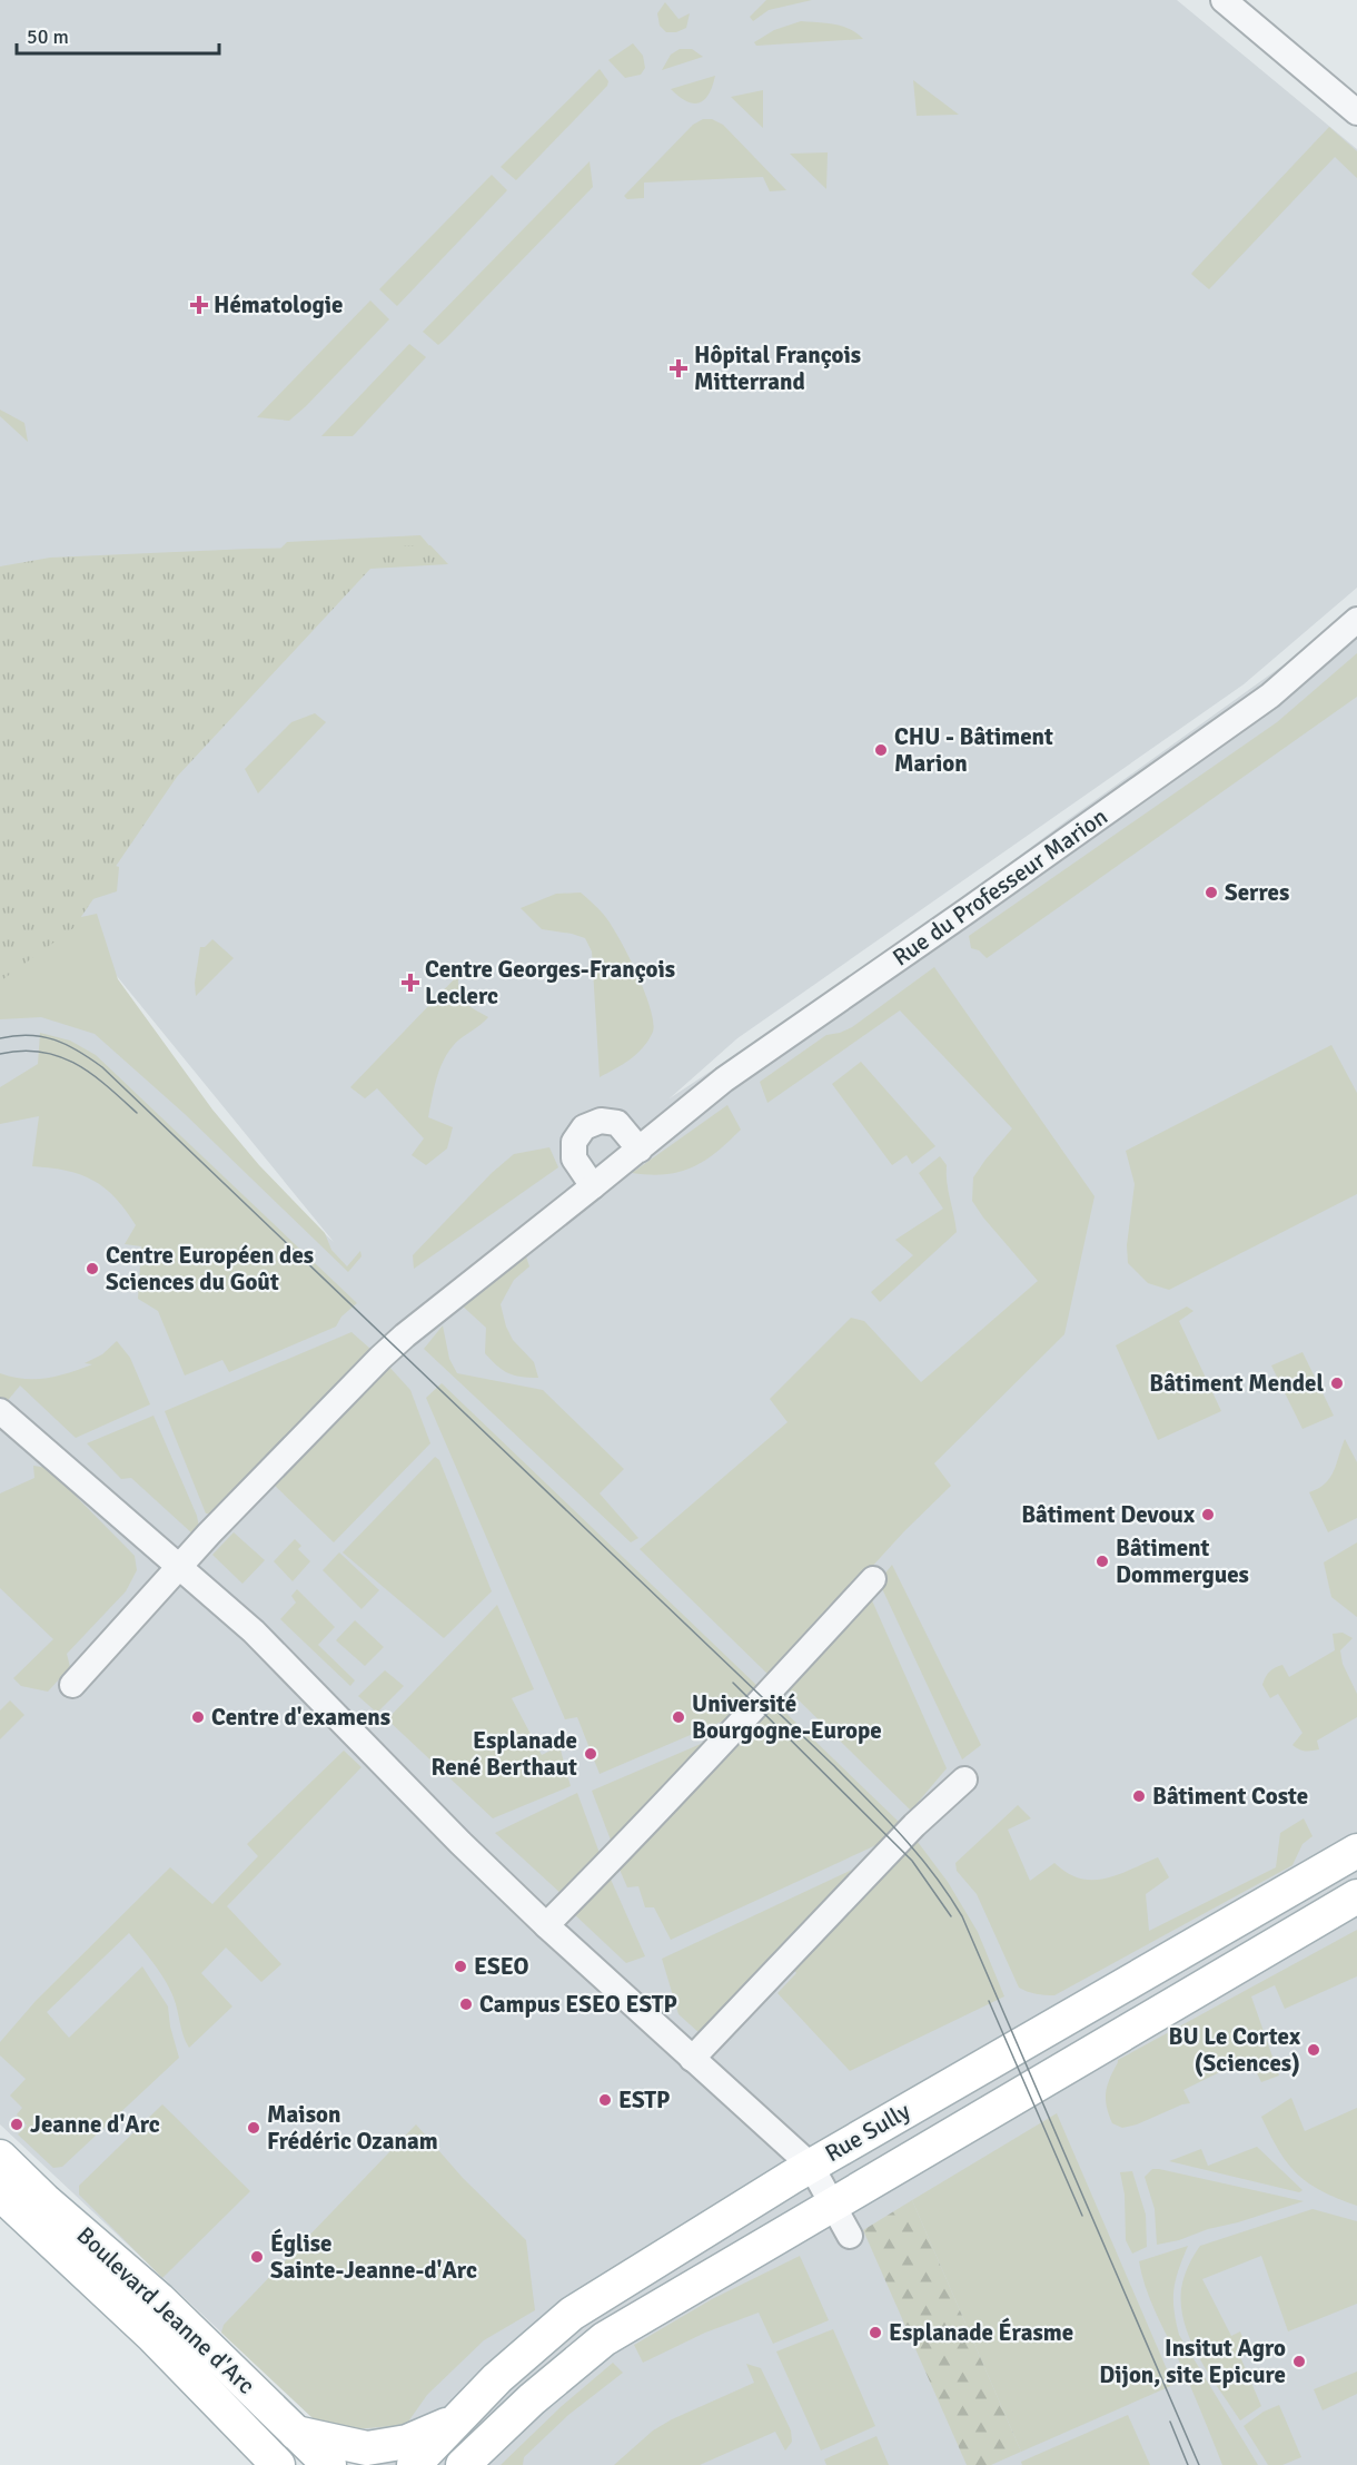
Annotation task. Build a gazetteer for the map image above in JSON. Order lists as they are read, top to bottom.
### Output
{
  "streets": {
    "main road": ["Rue Sully", "Boulevard Jeanne d'Arc"],
    "street": ["Rue du Professeur Marion"]
  },
  "places": {
    "health": ["Hématologie", "Hôpital François Mitterrand", "Centre Georges-François Leclerc"],
    "other": [
      "CHU - Bâtiment Marion",
      "Serres",
      "Centre Européen des Sciences du Goût",
      "Bâtiment Mendel",
      "Bâtiment Devoux",
      "Bâtiment Dommergues",
      "Centre d'examens",
      "Université Bourgogne-Europe",
      "Esplanade René Berthaut",
      "Bâtiment Coste",
      "ESEO",
      "Campus ESEO ESTP",
      "BU Le Cortex (Sciences)",
      "ESTP",
      "Jeanne d'Arc",
      "Maison Frédéric Ozanam",
      "Église Sainte-Jeanne-d'Arc",
      "Esplanade Érasme",
      "Insitut Agro Dijon, site Epicure"
    ]
  },
  "scale_bar": "50 m"
}
